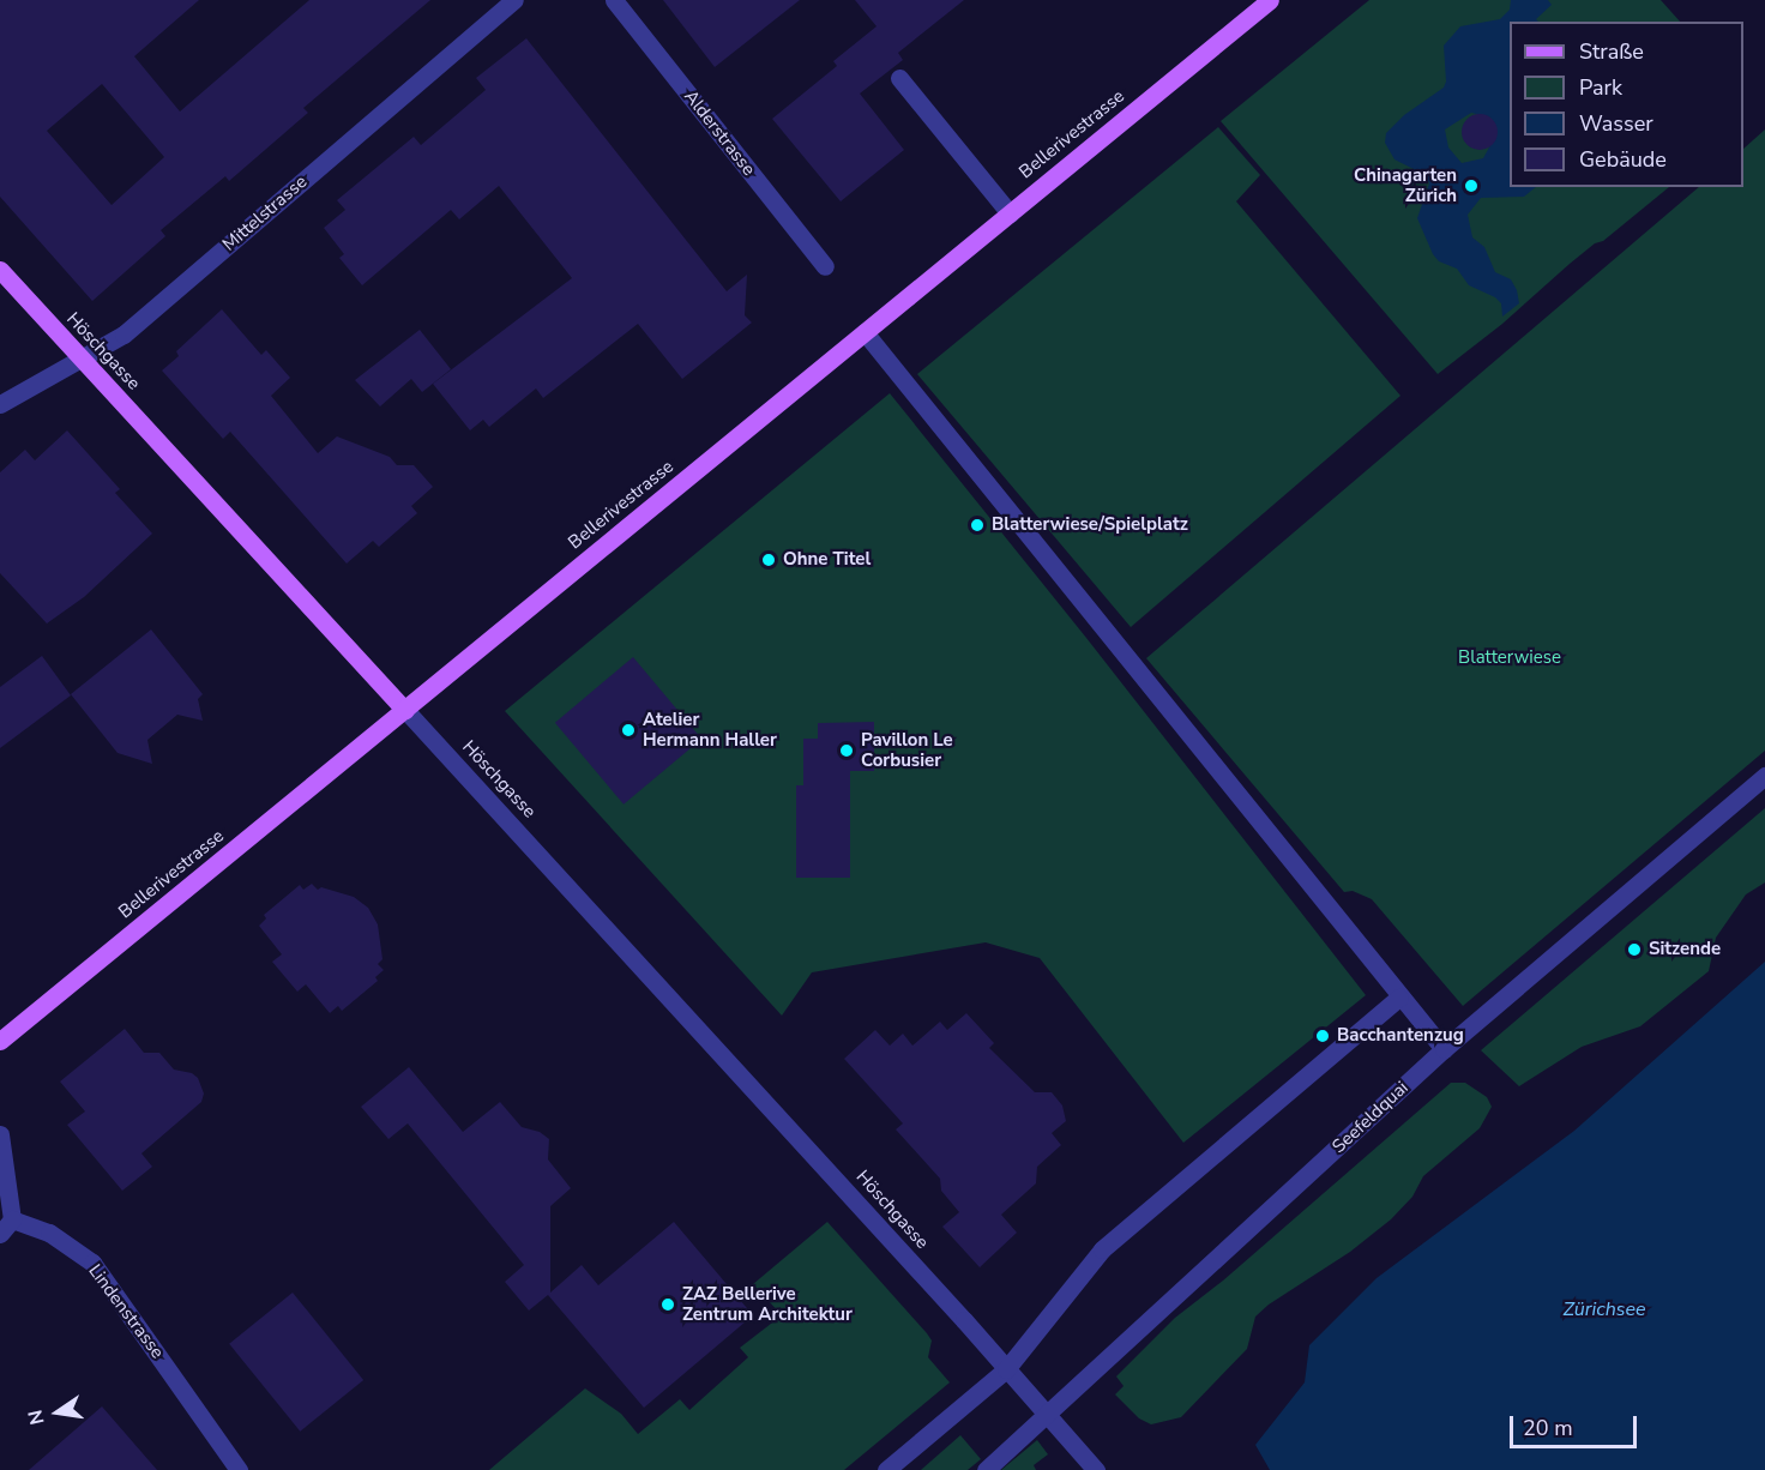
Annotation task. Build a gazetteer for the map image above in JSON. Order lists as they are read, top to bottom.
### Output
{
  "streets": {
    "main road": ["Bellerivestrasse", "Höschgasse"],
    "street": [
      "Alderstrasse",
      "Mittelstrasse",
      "Seefeldquai",
      "Lindenstrasse"
    ]
  },
  "crossings": [
    ["Bellerivestrasse", "Höschgasse"],
    ["Mittelstrasse", "Höschgasse"],
    ["Höschgasse", "Seefeldquai"]
  ],
  "water": ["Zürichsee"],
  "parks": ["Blatterwiese"],
  "places": [
    "Chinagarten Zürich",
    "Blatterwiese/Spielplatz",
    "Ohne Titel",
    "Atelier Hermann Haller",
    "Pavillon Le Corbusier",
    "Sitzende",
    "Bacchantenzug",
    "ZAZ Bellerive Zentrum Architektur"
  ],
  "legend": [
    "Straße",
    "Park",
    "Wasser",
    "Gebäude"
  ],
  "scale_bar": "20 m",
  "north": "left"
}
